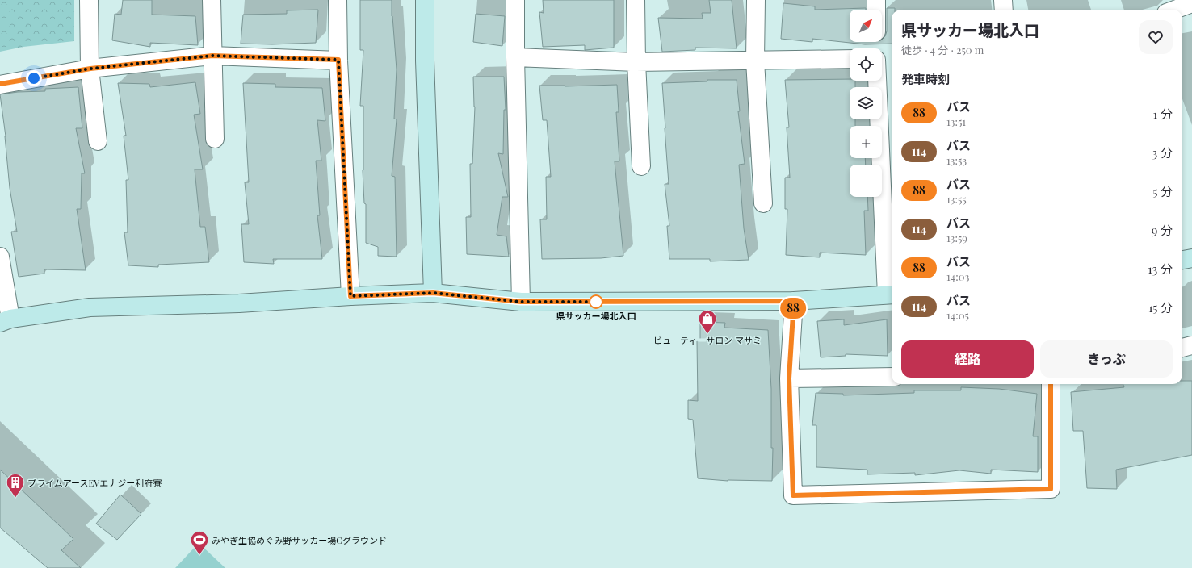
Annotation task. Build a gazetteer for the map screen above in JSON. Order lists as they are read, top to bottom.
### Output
{
  "places": {
    "other": ["県サッカー場北入口"],
    "shop": ["ビューティーサロン マサミ"],
    "building": ["プライムアースEVエナジー利府寮"],
    "sports": ["みやぎ生協めぐみ野サッカー場Cグラウンド"]
  },
  "lines": ["bus line 88"],
  "north": "top right",
  "page": {
    "on_map": "88",
    "map_buttons": ["+", "−"],
    "heading": [
      ["県サッカー場北入口", "徒歩 · 4 分 · 250 m"],
      "発車時刻"
    ],
    "list": [
      {
        "mark": "88",
        "name": "バス",
        "note": "13:51",
        "value": "1 分"
      },
      {
        "mark": "114",
        "name": "バス",
        "note": "13:53",
        "value": "3 分"
      },
      {
        "mark": "88",
        "name": "バス",
        "note": "13:55",
        "value": "5 分"
      },
      {
        "mark": "114",
        "name": "バス",
        "note": "13:59",
        "value": "9 分"
      },
      {
        "mark": "88",
        "name": "バス",
        "note": "14:03",
        "value": "13 分"
      },
      {
        "mark": "114",
        "name": "バス",
        "note": "14:05",
        "value": "15 分"
      }
    ],
    "buttons": ["経路", "きっぷ"]
  }
}
